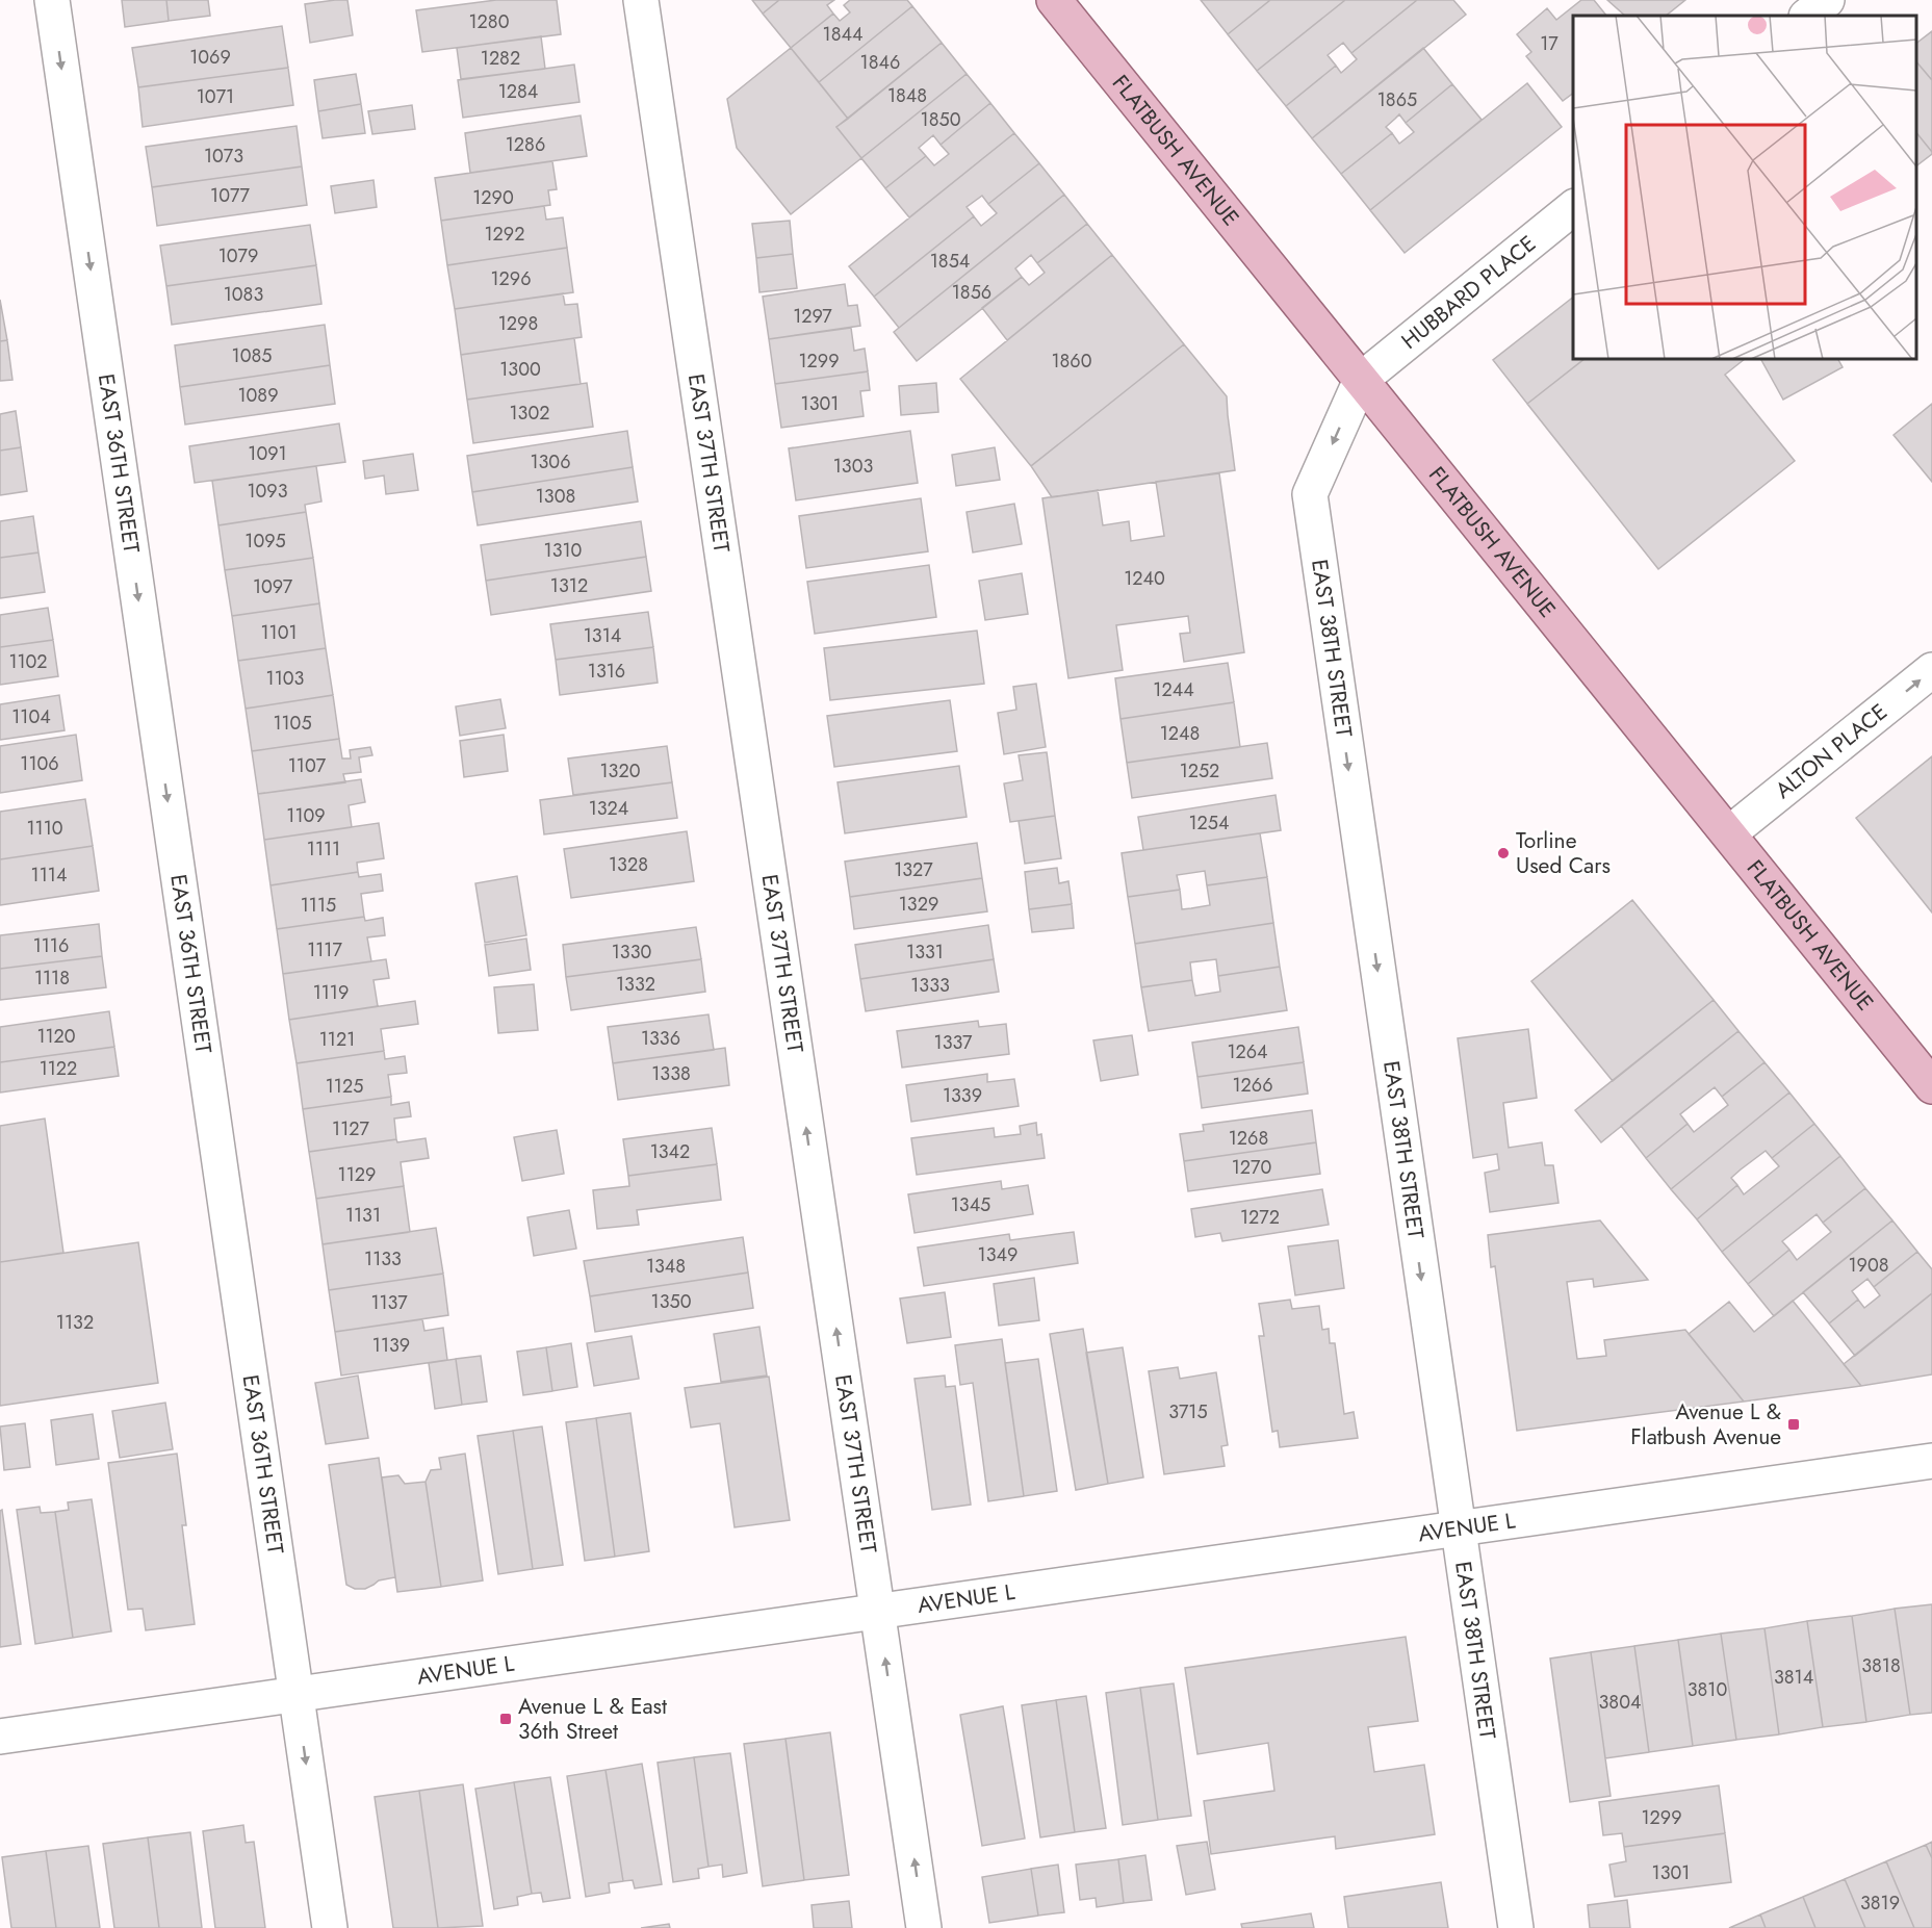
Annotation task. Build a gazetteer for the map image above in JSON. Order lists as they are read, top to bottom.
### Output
{
  "streets": {
    "main road": ["FLATBUSH AVENUE"],
    "street": [
      "HUBBARD PLACE",
      "EAST 36TH STREET",
      "EAST 37TH STREET",
      "EAST 38TH STREET",
      "ALTON PLACE",
      "AVENUE L"
    ]
  },
  "crossings": [
    ["FLATBUSH AVENUE", "HUBBARD PLACE"],
    ["FLATBUSH AVENUE", "EAST 38TH STREET"],
    ["FLATBUSH AVENUE", "ALTON PLACE"],
    ["HUBBARD PLACE", "EAST 38TH STREET"],
    ["EAST 36TH STREET", "AVENUE L"],
    ["EAST 37TH STREET", "AVENUE L"],
    ["EAST 38TH STREET", "AVENUE L"]
  ],
  "one_way": [
    "EAST 36TH STREET",
    "EAST 37TH STREET",
    "EAST 38TH STREET",
    "ALTON PLACE"
  ],
  "places": {
    "other": ["Torline Used Cars"],
    "transit": ["Avenue L & Flatbush Avenue", "Avenue L & East 36th Street"]
  },
  "house_numbers": [
    "1280",
    "1844",
    "17",
    "1069",
    "1282",
    "1846",
    "1284",
    "1848",
    "1071",
    "1865",
    "1850",
    "1286",
    "1073",
    "1077",
    "1290",
    "1292",
    "1079",
    "1854",
    "1296",
    "1856",
    "1083",
    "1297",
    "1298",
    "1085",
    "1299",
    "1860",
    "1300",
    "1089",
    "1301",
    "1302",
    "1091",
    "1306",
    "1303",
    "1093",
    "1308",
    "1095",
    "1310",
    "1240",
    "1312",
    "1097",
    "1101",
    "1314",
    "1102",
    "1316",
    "1103",
    "1244",
    "1104",
    "1105",
    "1248",
    "1106",
    "1107",
    "1320",
    "1252",
    "1324",
    "1109",
    "1254",
    "1110",
    "1111",
    "1328",
    "1327",
    "1114",
    "1329",
    "1115",
    "1116",
    "1117",
    "1330",
    "1331",
    "1118",
    "1332",
    "1333",
    "1119",
    "1120",
    "1336",
    "1121",
    "1337",
    "1264",
    "1122",
    "1338",
    "1266",
    "1125",
    "1339",
    "1127",
    "1268",
    "1342",
    "1270",
    "1129",
    "1345",
    "1131",
    "1272",
    "1349",
    "1133",
    "1908",
    "1348",
    "1350",
    "1137",
    "1132",
    "1139",
    "3715",
    "3818",
    "3814",
    "3810",
    "3804",
    "1299",
    "1301",
    "3819"
  ]
}
